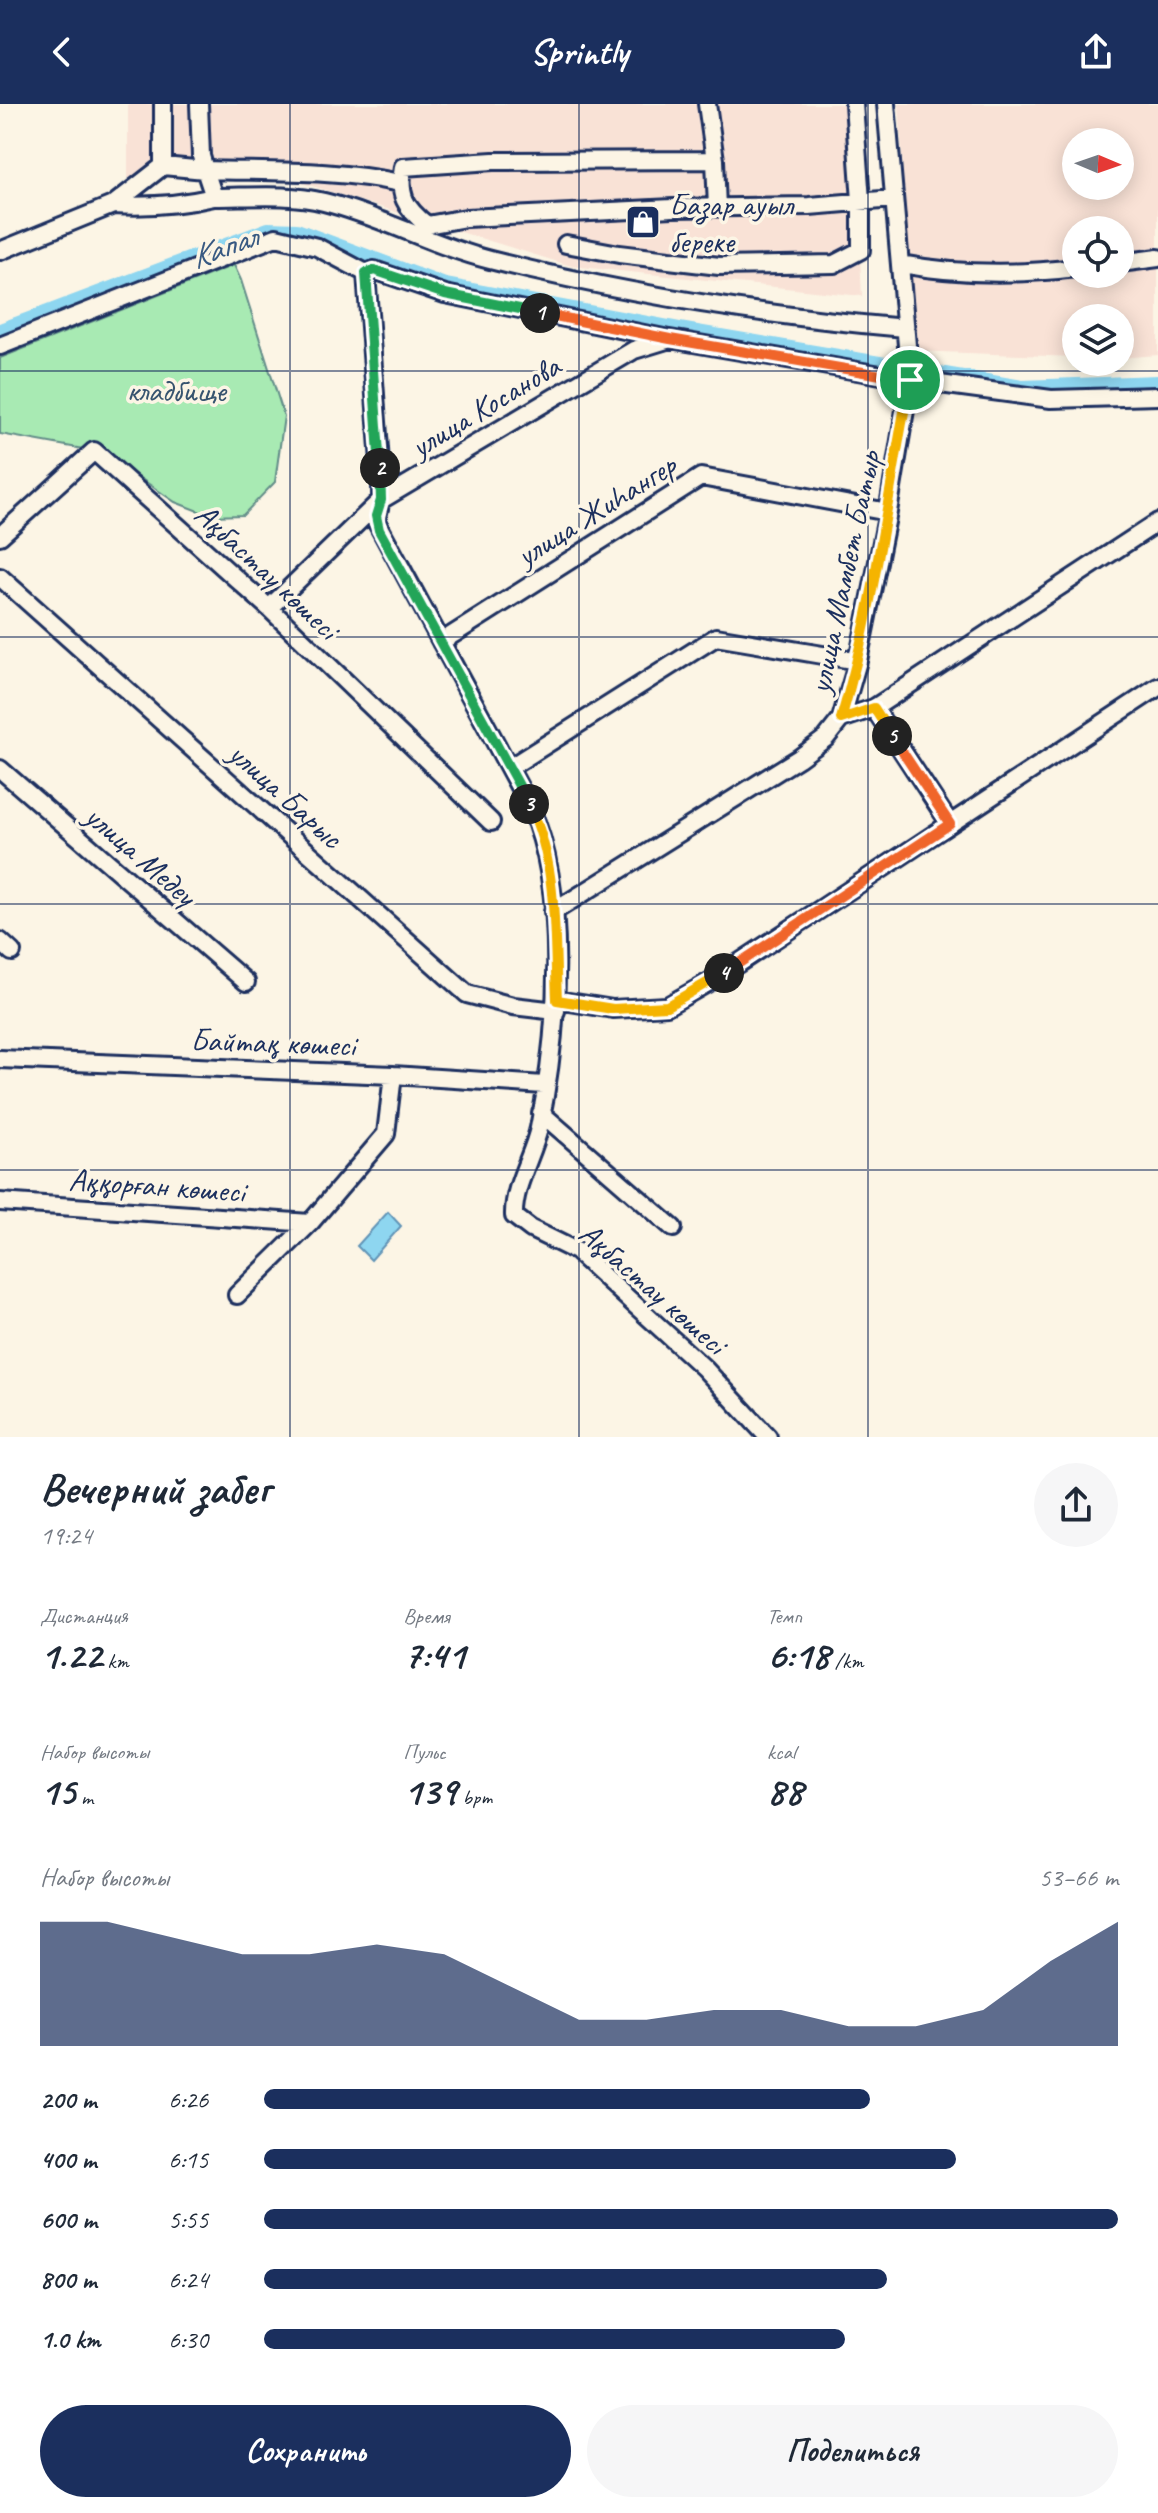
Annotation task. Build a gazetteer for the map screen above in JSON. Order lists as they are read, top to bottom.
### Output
{
  "streets": {
    "street": [
      "улица Косанова",
      "улица Жиhангер",
      "Ақбастау көшесі",
      "улица Мамбет Батыр",
      "улица Барыс",
      "улица Медеу",
      "Байтақ көшесі",
      "Аққорған көшесі"
    ]
  },
  "crossings": [
    ["улица Косанова", "Ақбастау көшесі"],
    ["улица Косанова", "улица Мамбет Батыр"],
    ["улица Жиhангер", "Ақбастау көшесі"],
    ["улица Жиhангер", "улица Мамбет Батыр"],
    ["Ақбастау көшесі", "улица Мамбет Батыр"],
    ["Ақбастау көшесі", "улица Барыс"],
    ["Ақбастау көшесі", "Байтақ көшесі"]
  ],
  "water": ["Капал"],
  "parks": ["кладбище"],
  "places": {
    "shop": ["Базар ауыл береке"]
  },
  "north": "right",
  "page": {
    "header": "Sprintly",
    "pins": [
      "1",
      "2",
      "5",
      "3",
      "4"
    ],
    "heading": ["Вечерний забег", "19:24"],
    "stats": [
      ["Дистанция", "1.22 km"],
      ["Время", "7:41"],
      ["Темп", "6:18 /km"],
      ["Набор высоты", "15 m"],
      ["Пульс", "139 bpm"],
      ["kcal", "88"]
    ],
    "chart": ["Набор высоты", "53–66 m"],
    "list": [
      {
        "name": "200 m",
        "note": "6:26"
      },
      {
        "name": "400 m",
        "note": "6:15"
      },
      {
        "name": "600 m",
        "note": "5:55"
      },
      {
        "name": "800 m",
        "note": "6:24"
      },
      {
        "name": "1.0 km",
        "note": "6:30"
      }
    ],
    "buttons": ["Сохранить", "Поделиться"]
  }
}
